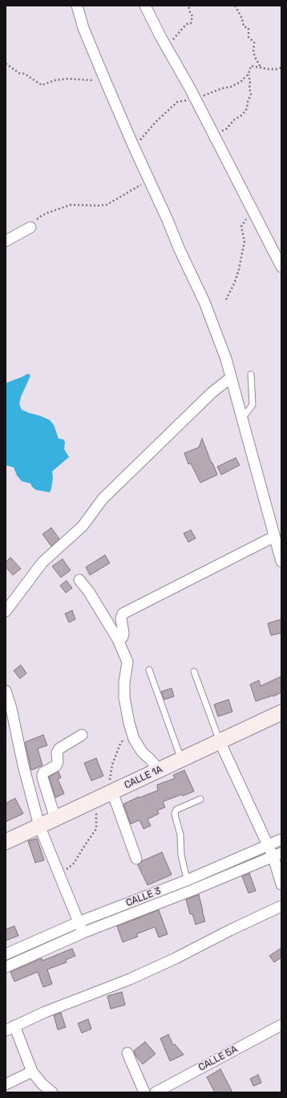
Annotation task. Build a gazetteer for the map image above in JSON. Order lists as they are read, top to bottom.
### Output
{
  "streets": {
    "street": ["CALLE 1A", "CALLE 3", "CALLE 5A"]
  }
}
